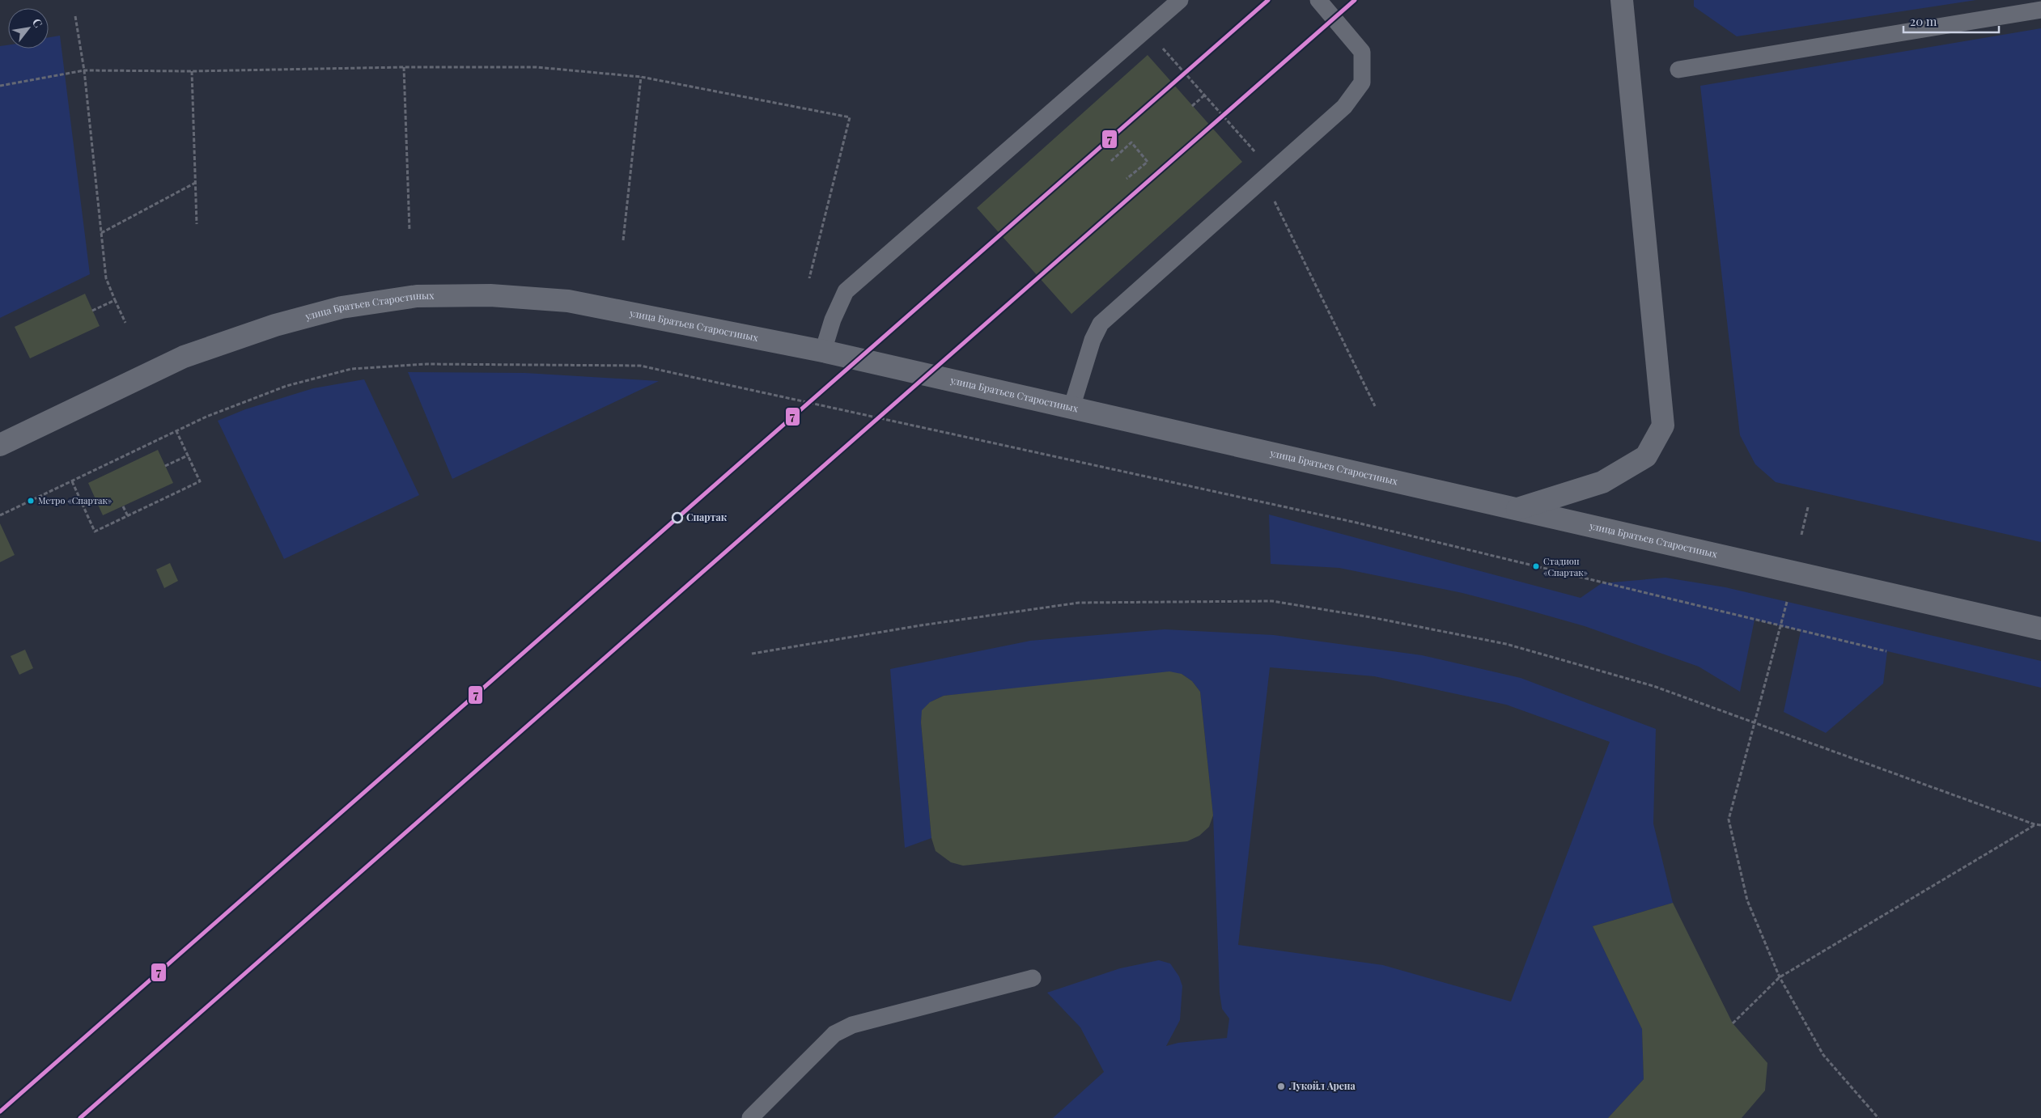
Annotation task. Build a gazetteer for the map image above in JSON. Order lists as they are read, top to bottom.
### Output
{
  "streets": {
    "street": ["улица Братьев Старостиных"]
  },
  "places": [
    "Метро «Спартак»",
    "Спартак",
    "Стадион «Спартак»",
    "Лукойл Арена"
  ],
  "lines": ["transit line 7"],
  "scale_bar": "20 m",
  "north": "top right"
}
